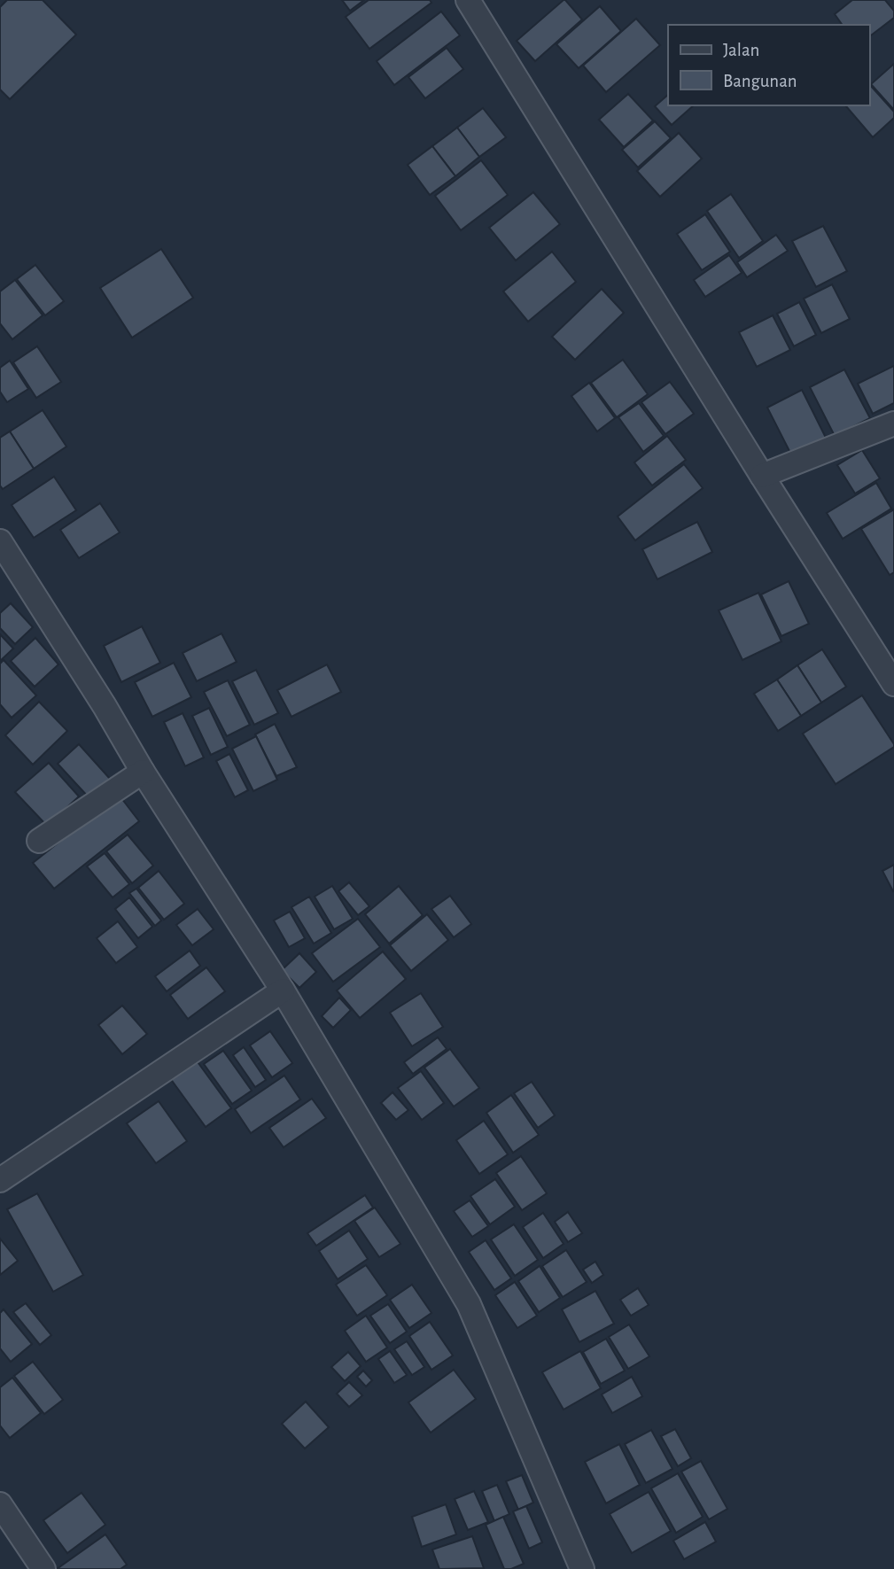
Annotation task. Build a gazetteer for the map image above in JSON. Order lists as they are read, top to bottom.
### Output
{
  "legend": ["Jalan", "Bangunan"]
}
